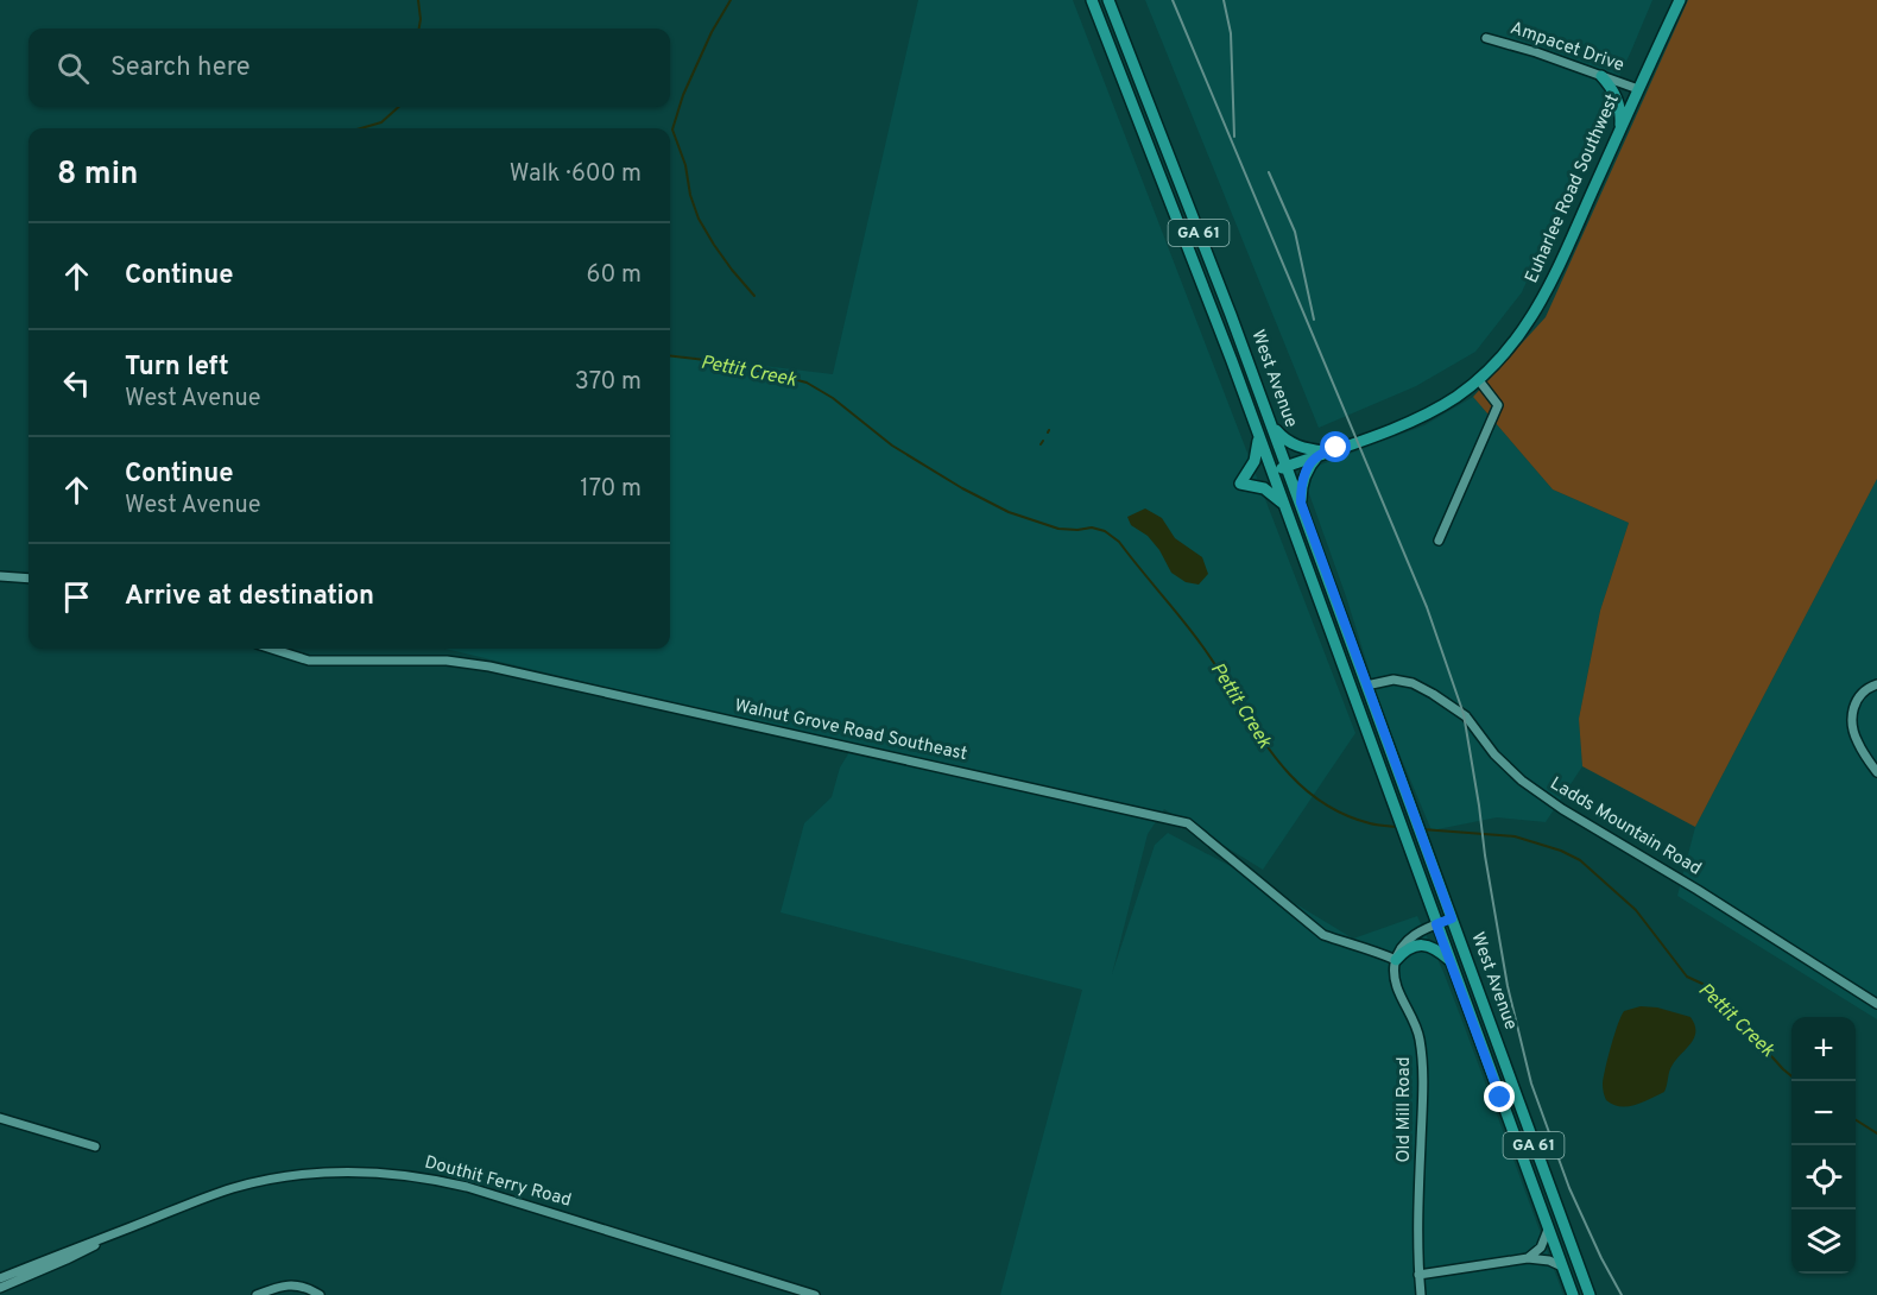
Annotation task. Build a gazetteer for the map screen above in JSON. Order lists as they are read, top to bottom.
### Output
{
  "streets": {
    "main road": ["Euharlee Road Southwest", "GA 61", "West Avenue"],
    "street": [
      "Ampacet Drive",
      "Walnut Grove Road Southeast",
      "Ladds Mountain Road",
      "Old Mill Road",
      "Douthit Ferry Road"
    ]
  },
  "crossings": [
    ["Ampacet Drive", "Euharlee Road Southwest"],
    ["Euharlee Road Southwest", "West Avenue"],
    ["West Avenue", "Ladds Mountain Road"],
    ["Walnut Grove Road Southeast", "Old Mill Road"]
  ],
  "water": ["Pettit Creek"],
  "page": {
    "search": "Search here",
    "heading": ["8 min", "Walk · 600 m"],
    "list": [
      ["Continue", "60 m"],
      ["Turn left", "West Avenue", "370 m"],
      ["Continue", "West Avenue", "170 m"],
      "Arrive at destination"
    ],
    "map_buttons": ["+", "−"]
  }
}
